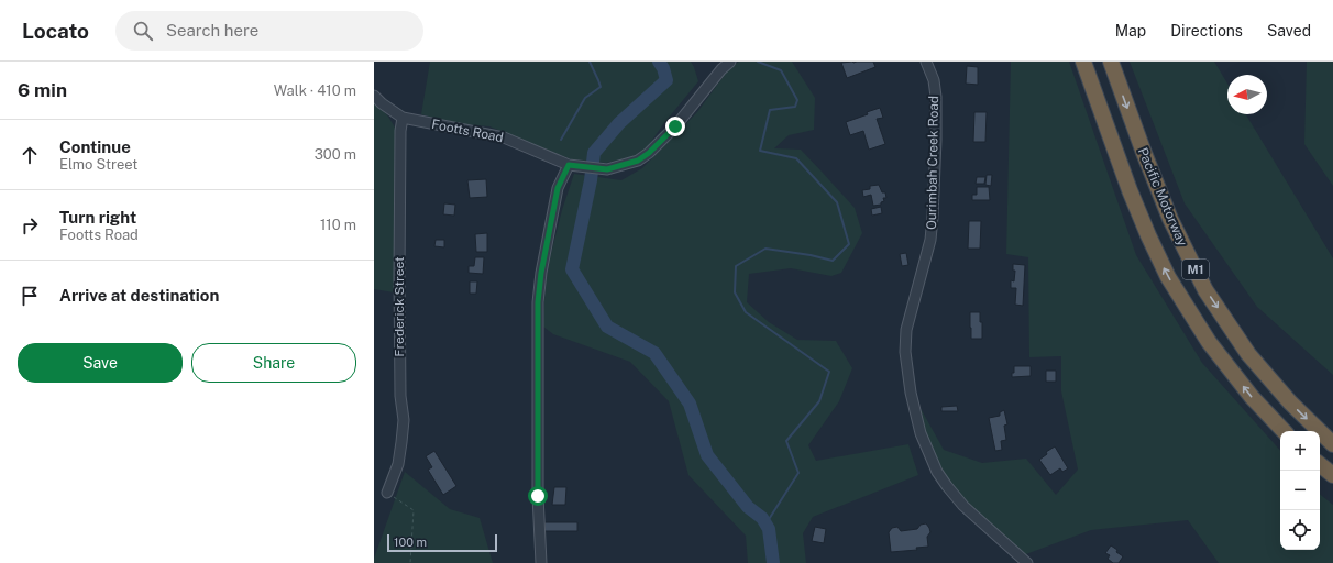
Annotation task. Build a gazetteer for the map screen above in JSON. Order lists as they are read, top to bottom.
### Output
{
  "streets": {
    "highway": ["Pacific Motorway", "M1"],
    "street": ["Footts Road", "Ourimbah Creek Road", "Frederick Street"]
  },
  "crossings": [
    ["Footts Road", "Frederick Street"]
  ],
  "scale_bar": "100 m",
  "north": "left",
  "page": {
    "header": "Locato",
    "search": "Search here",
    "nav": ["Map", "Directions", "Saved"],
    "heading": ["6 min", "Walk · 410 m"],
    "list": [
      ["Continue", "Elmo Street", "300 m"],
      ["Turn right", "Footts Road", "110 m"],
      "Arrive at destination"
    ],
    "buttons": ["Save", "Share"],
    "map_buttons": ["+", "−"],
    "scale": "100 m"
  }
}
